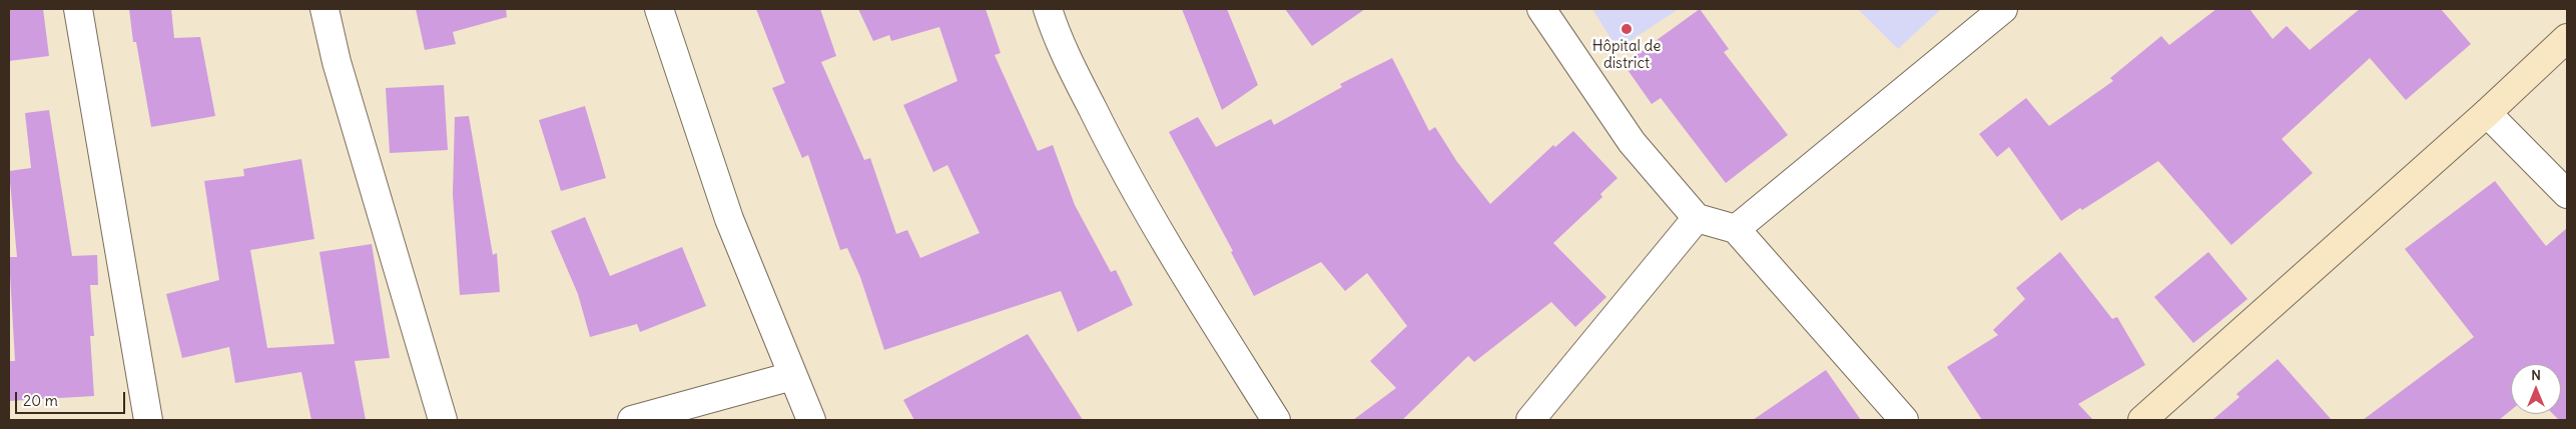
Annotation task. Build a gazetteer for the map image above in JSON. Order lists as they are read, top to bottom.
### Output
{
  "places": ["Hôpital de district"],
  "scale_bar": "20 m",
  "north": "top"
}
